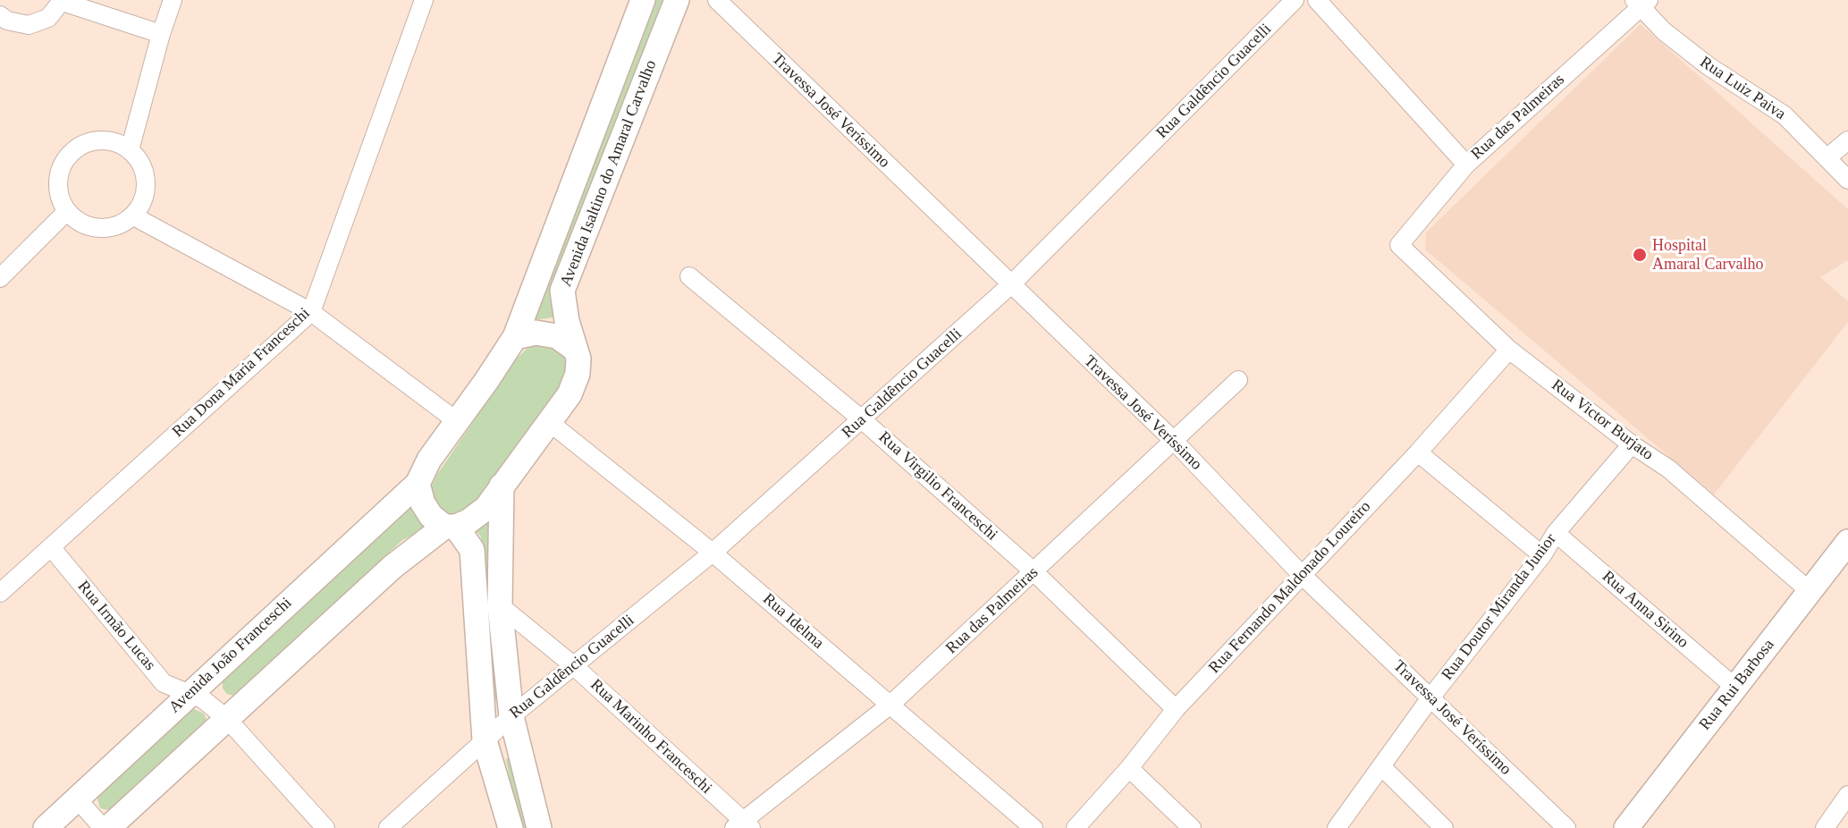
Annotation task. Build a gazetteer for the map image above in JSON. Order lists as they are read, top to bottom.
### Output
{
  "streets": {
    "main road": ["Avenida Isaltino do Amaral Carvalho", "Avenida João Franceschi", "Rua Rui Barbosa"],
    "street": [
      "Rua Galdêncio Guacelli",
      "Rua Luiz Paiva",
      "Travessa José Veríssimo",
      "Rua das Palmeiras",
      "Rua Dona Maria Franceschi",
      "Rua Victor Burjato",
      "Rua Virgilio Franceschi",
      "Rua Fernando Maldonado Loureiro",
      "Rua Doutor Miranda Junior",
      "Rua Anna Sirino",
      "Rua Idelma",
      "Rua Irmão Lucas",
      "Rua Marinho Franceschi"
    ]
  },
  "crossings": [
    ["Rua Galdêncio Guacelli", "Travessa José Veríssimo"],
    ["Rua Galdêncio Guacelli", "Rua Virgilio Franceschi"],
    ["Rua Galdêncio Guacelli", "Rua Idelma"],
    ["Rua Galdêncio Guacelli", "Rua Marinho Franceschi"],
    ["Rua Luiz Paiva", "Rua das Palmeiras"],
    ["Travessa José Veríssimo", "Rua das Palmeiras"],
    ["Travessa José Veríssimo", "Rua Fernando Maldonado Loureiro"],
    ["Travessa José Veríssimo", "Rua Doutor Miranda Junior"],
    ["Rua das Palmeiras", "Rua Victor Burjato"],
    ["Rua das Palmeiras", "Rua Virgilio Franceschi"],
    ["Rua das Palmeiras", "Rua Idelma"],
    ["Rua das Palmeiras", "Rua Marinho Franceschi"],
    ["Avenida Isaltino do Amaral Carvalho", "Rua Idelma"],
    ["Avenida Isaltino do Amaral Carvalho", "Avenida João Franceschi"],
    ["Rua Dona Maria Franceschi", "Rua Irmão Lucas"],
    ["Rua Victor Burjato", "Rua Fernando Maldonado Loureiro"],
    ["Rua Victor Burjato", "Rua Doutor Miranda Junior"],
    ["Rua Victor Burjato", "Rua Rui Barbosa"],
    ["Rua Virgilio Franceschi", "Rua Fernando Maldonado Loureiro"],
    ["Rua Doutor Miranda Junior", "Rua Anna Sirino"],
    ["Rua Anna Sirino", "Rua Rui Barbosa"],
    ["Rua Irmão Lucas", "Avenida João Franceschi"]
  ],
  "places": ["Hospital Amaral Carvalho"]
}
